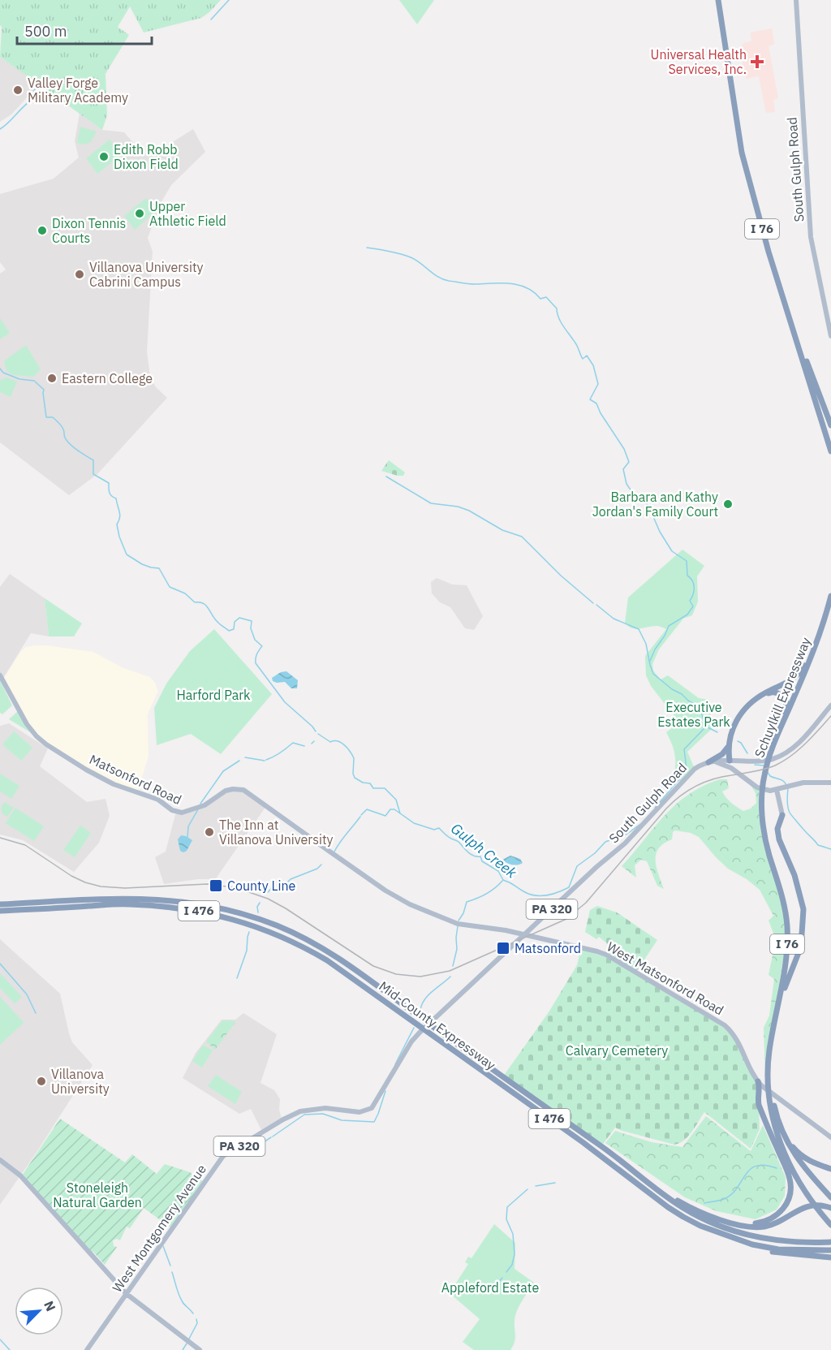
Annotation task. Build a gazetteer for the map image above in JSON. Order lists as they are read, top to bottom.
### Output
{
  "streets": {
    "highway": [
      "I 76",
      "Schuylkill Expressway",
      "I 476",
      "Mid-County Expressway"
    ],
    "main road": [
      "South Gulph Road",
      "Matsonford Road",
      "PA 320",
      "West Matsonford Road",
      "West Montgomery Avenue"
    ]
  },
  "crossings": [
    ["South Gulph Road", "West Matsonford Road"],
    ["South Gulph Road", "West Montgomery Avenue"],
    ["Matsonford Road", "West Matsonford Road"],
    ["West Matsonford Road", "West Montgomery Avenue"]
  ],
  "water": ["Gulph Creek"],
  "parks": [
    "Harford Park",
    "Executive Estates Park",
    "Calvary Cemetery",
    "Stoneleigh Natural Garden",
    "Appleford Estate"
  ],
  "places": {
    "health": ["Universal Health Services, Inc."],
    "other": [
      "Valley Forge Military Academy",
      "Edith Robb Dixon Field",
      "Upper Athletic Field",
      "Dixon Tennis Courts",
      "Villanova University Cabrini Campus",
      "Eastern College",
      "Barbara and Kathy Jordan's Family Court",
      "The Inn at Villanova University",
      "Villanova University"
    ],
    "transit": ["County Line", "Matsonford"]
  },
  "scale_bar": "500 m",
  "north": "top right"
}
